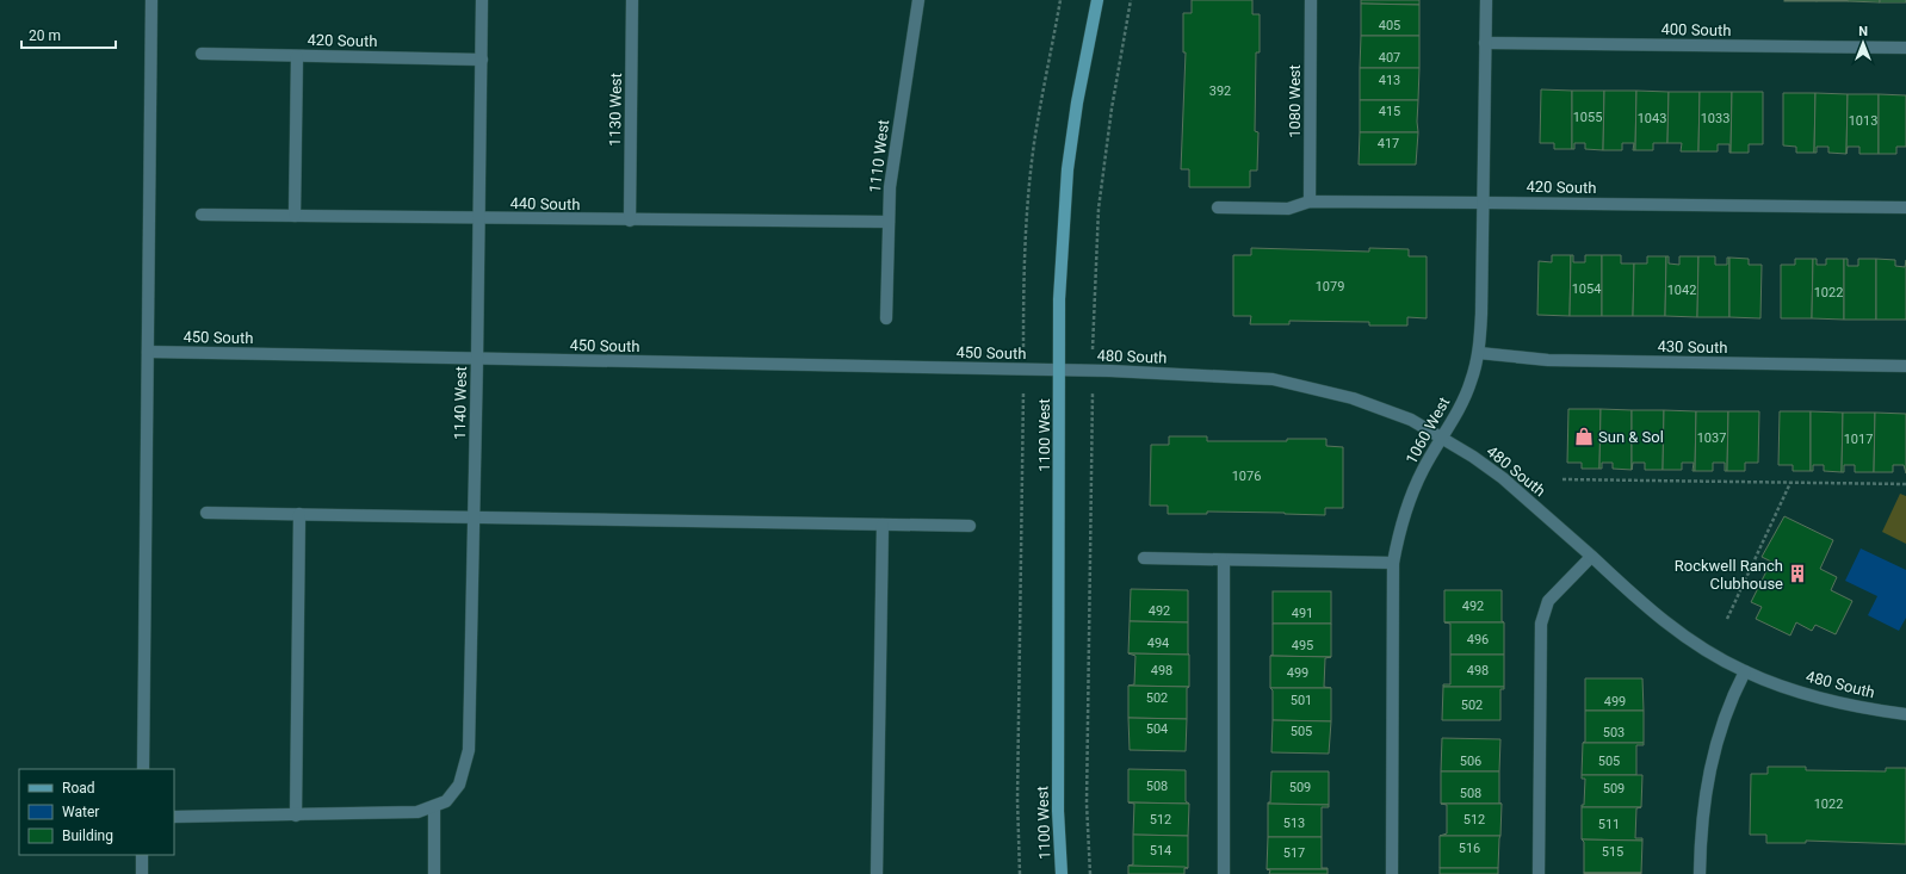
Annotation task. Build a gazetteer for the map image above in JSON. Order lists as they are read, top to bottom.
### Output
{
  "streets": {
    "street": [
      "400 South",
      "420 South",
      "1080 West",
      "1130 West",
      "1110 West",
      "440 South",
      "450 South",
      "430 South",
      "480 South",
      "1140 West",
      "1060 West",
      "1100 West"
    ]
  },
  "crossings": [
    ["400 South", "1060 West"],
    ["420 South", "1080 West"],
    ["420 South", "1140 West"],
    ["420 South", "1060 West"],
    ["1130 West", "440 South"],
    ["1110 West", "440 South"],
    ["440 South", "1140 West"],
    ["450 South", "480 South"],
    ["450 South", "1140 West"],
    ["450 South", "1100 West"],
    ["430 South", "1060 West"],
    ["480 South", "1060 West"],
    ["480 South", "1100 West"]
  ],
  "places": {
    "shop": ["Sun & Sol"],
    "building": ["Rockwell Ranch Clubhouse"]
  },
  "house_numbers": [
    "405",
    "407",
    "413",
    "392",
    "415",
    "1055",
    "1043",
    "1033",
    "1013",
    "417",
    "1079",
    "1054",
    "1042",
    "1022",
    "1037",
    "1017",
    "1076",
    "492",
    "492",
    "491",
    "496",
    "494",
    "495",
    "498",
    "498",
    "499",
    "502",
    "501",
    "499",
    "502",
    "504",
    "505",
    "503",
    "506",
    "505",
    "508",
    "509",
    "509",
    "508",
    "1022",
    "512",
    "512",
    "513",
    "511",
    "516",
    "514",
    "515",
    "517"
  ],
  "legend": ["Road", "Water", "Building"],
  "scale_bar": "20 m",
  "north": "top"
}
